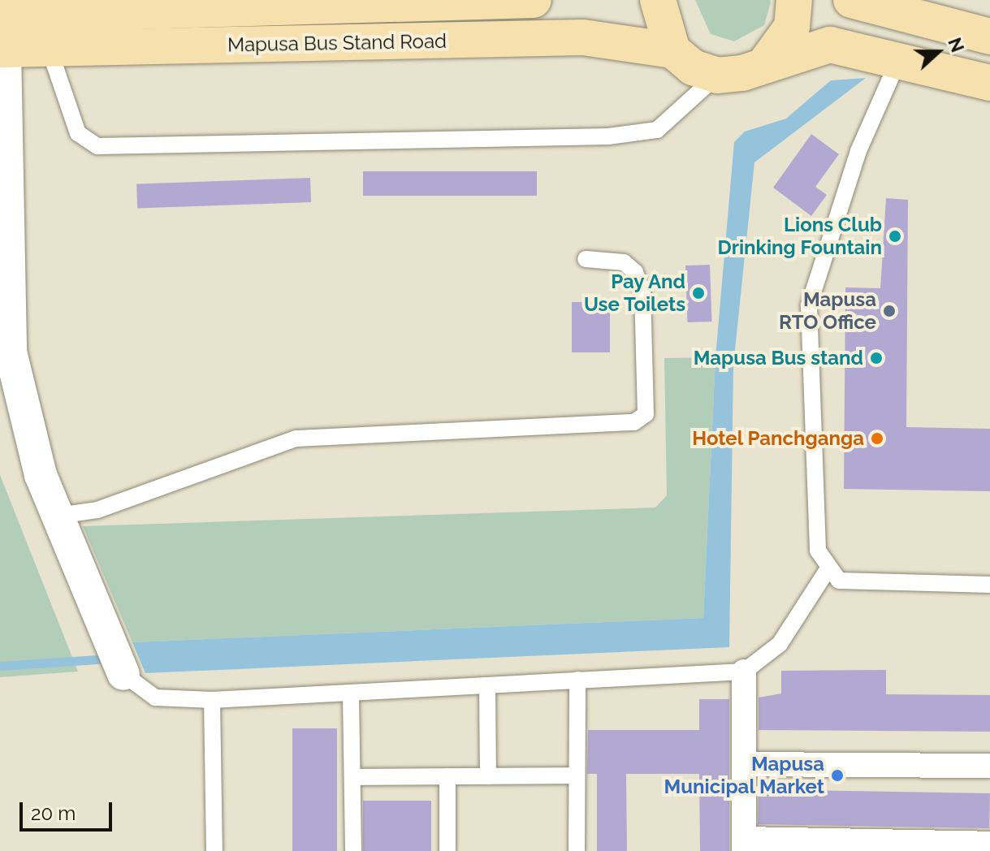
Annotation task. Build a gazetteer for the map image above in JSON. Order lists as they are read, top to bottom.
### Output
{
  "streets": {
    "main road": ["Mapusa Bus Stand Road"]
  },
  "places": [
    "Lions Club Drinking Fountain",
    "Pay And Use Toilets",
    "Mapusa RTO Office",
    "Mapusa Bus stand",
    "Hotel Panchganga",
    "Mapusa Municipal Market"
  ],
  "scale_bar": "20 m",
  "north": "right"
}
